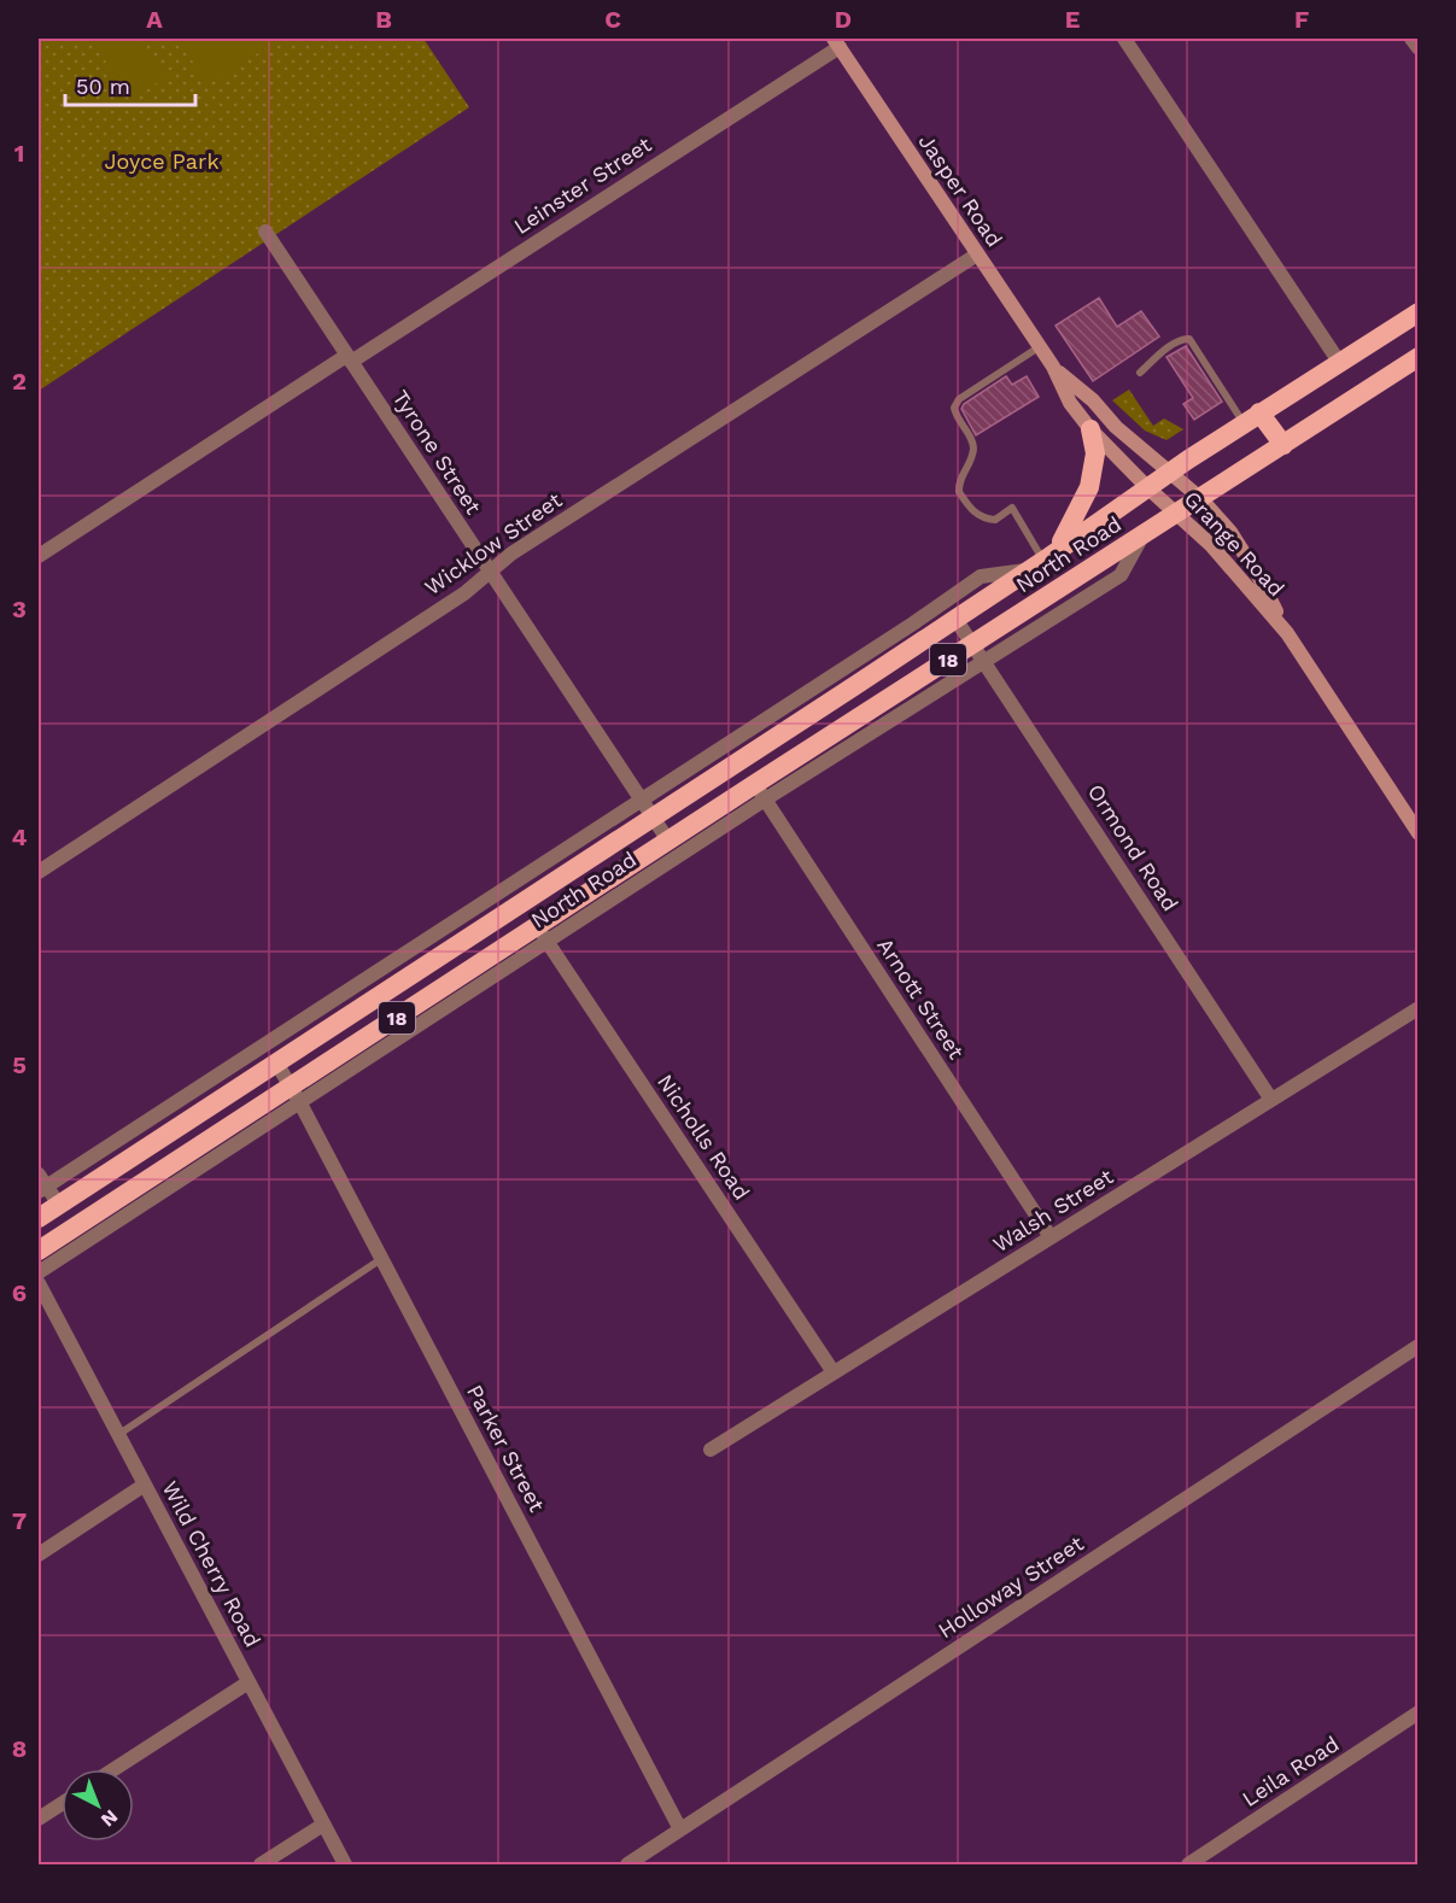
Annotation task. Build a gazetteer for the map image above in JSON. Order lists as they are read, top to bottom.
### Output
{
  "streets": {
    "highway": ["North Road", "18"],
    "main road": ["Jasper Road", "Grange Road"],
    "street": [
      "Leinster Street",
      "Tyrone Street",
      "Wicklow Street",
      "Ormond Road",
      "Arnott Street",
      "Nicholls Road",
      "Walsh Street",
      "Parker Street",
      "Wild Cherry Road",
      "Holloway Street",
      "Leila Road"
    ]
  },
  "crossings": [
    ["Leinster Street", "Jasper Road"],
    ["Leinster Street", "Tyrone Street"],
    ["Jasper Road", "Wicklow Street"],
    ["Jasper Road", "Grange Road"],
    ["Jasper Road", "North Road"],
    ["Tyrone Street", "Wicklow Street"],
    ["Tyrone Street", "North Road"],
    ["Grange Road", "North Road"],
    ["North Road", "Ormond Road"],
    ["North Road", "Arnott Street"],
    ["North Road", "Nicholls Road"],
    ["North Road", "Parker Street"],
    ["Ormond Road", "Walsh Street"],
    ["Arnott Street", "Walsh Street"],
    ["Nicholls Road", "Walsh Street"],
    ["Parker Street", "Holloway Street"]
  ],
  "parks": ["Joyce Park"],
  "scale_bar": "50 m",
  "north": "bottom right",
  "grid": {
    "columns": [
      "A",
      "B",
      "C",
      "D",
      "E",
      "F"
    ],
    "rows": [
      "1",
      "2",
      "3",
      "4",
      "5",
      "6",
      "7",
      "8"
    ]
  }
}
